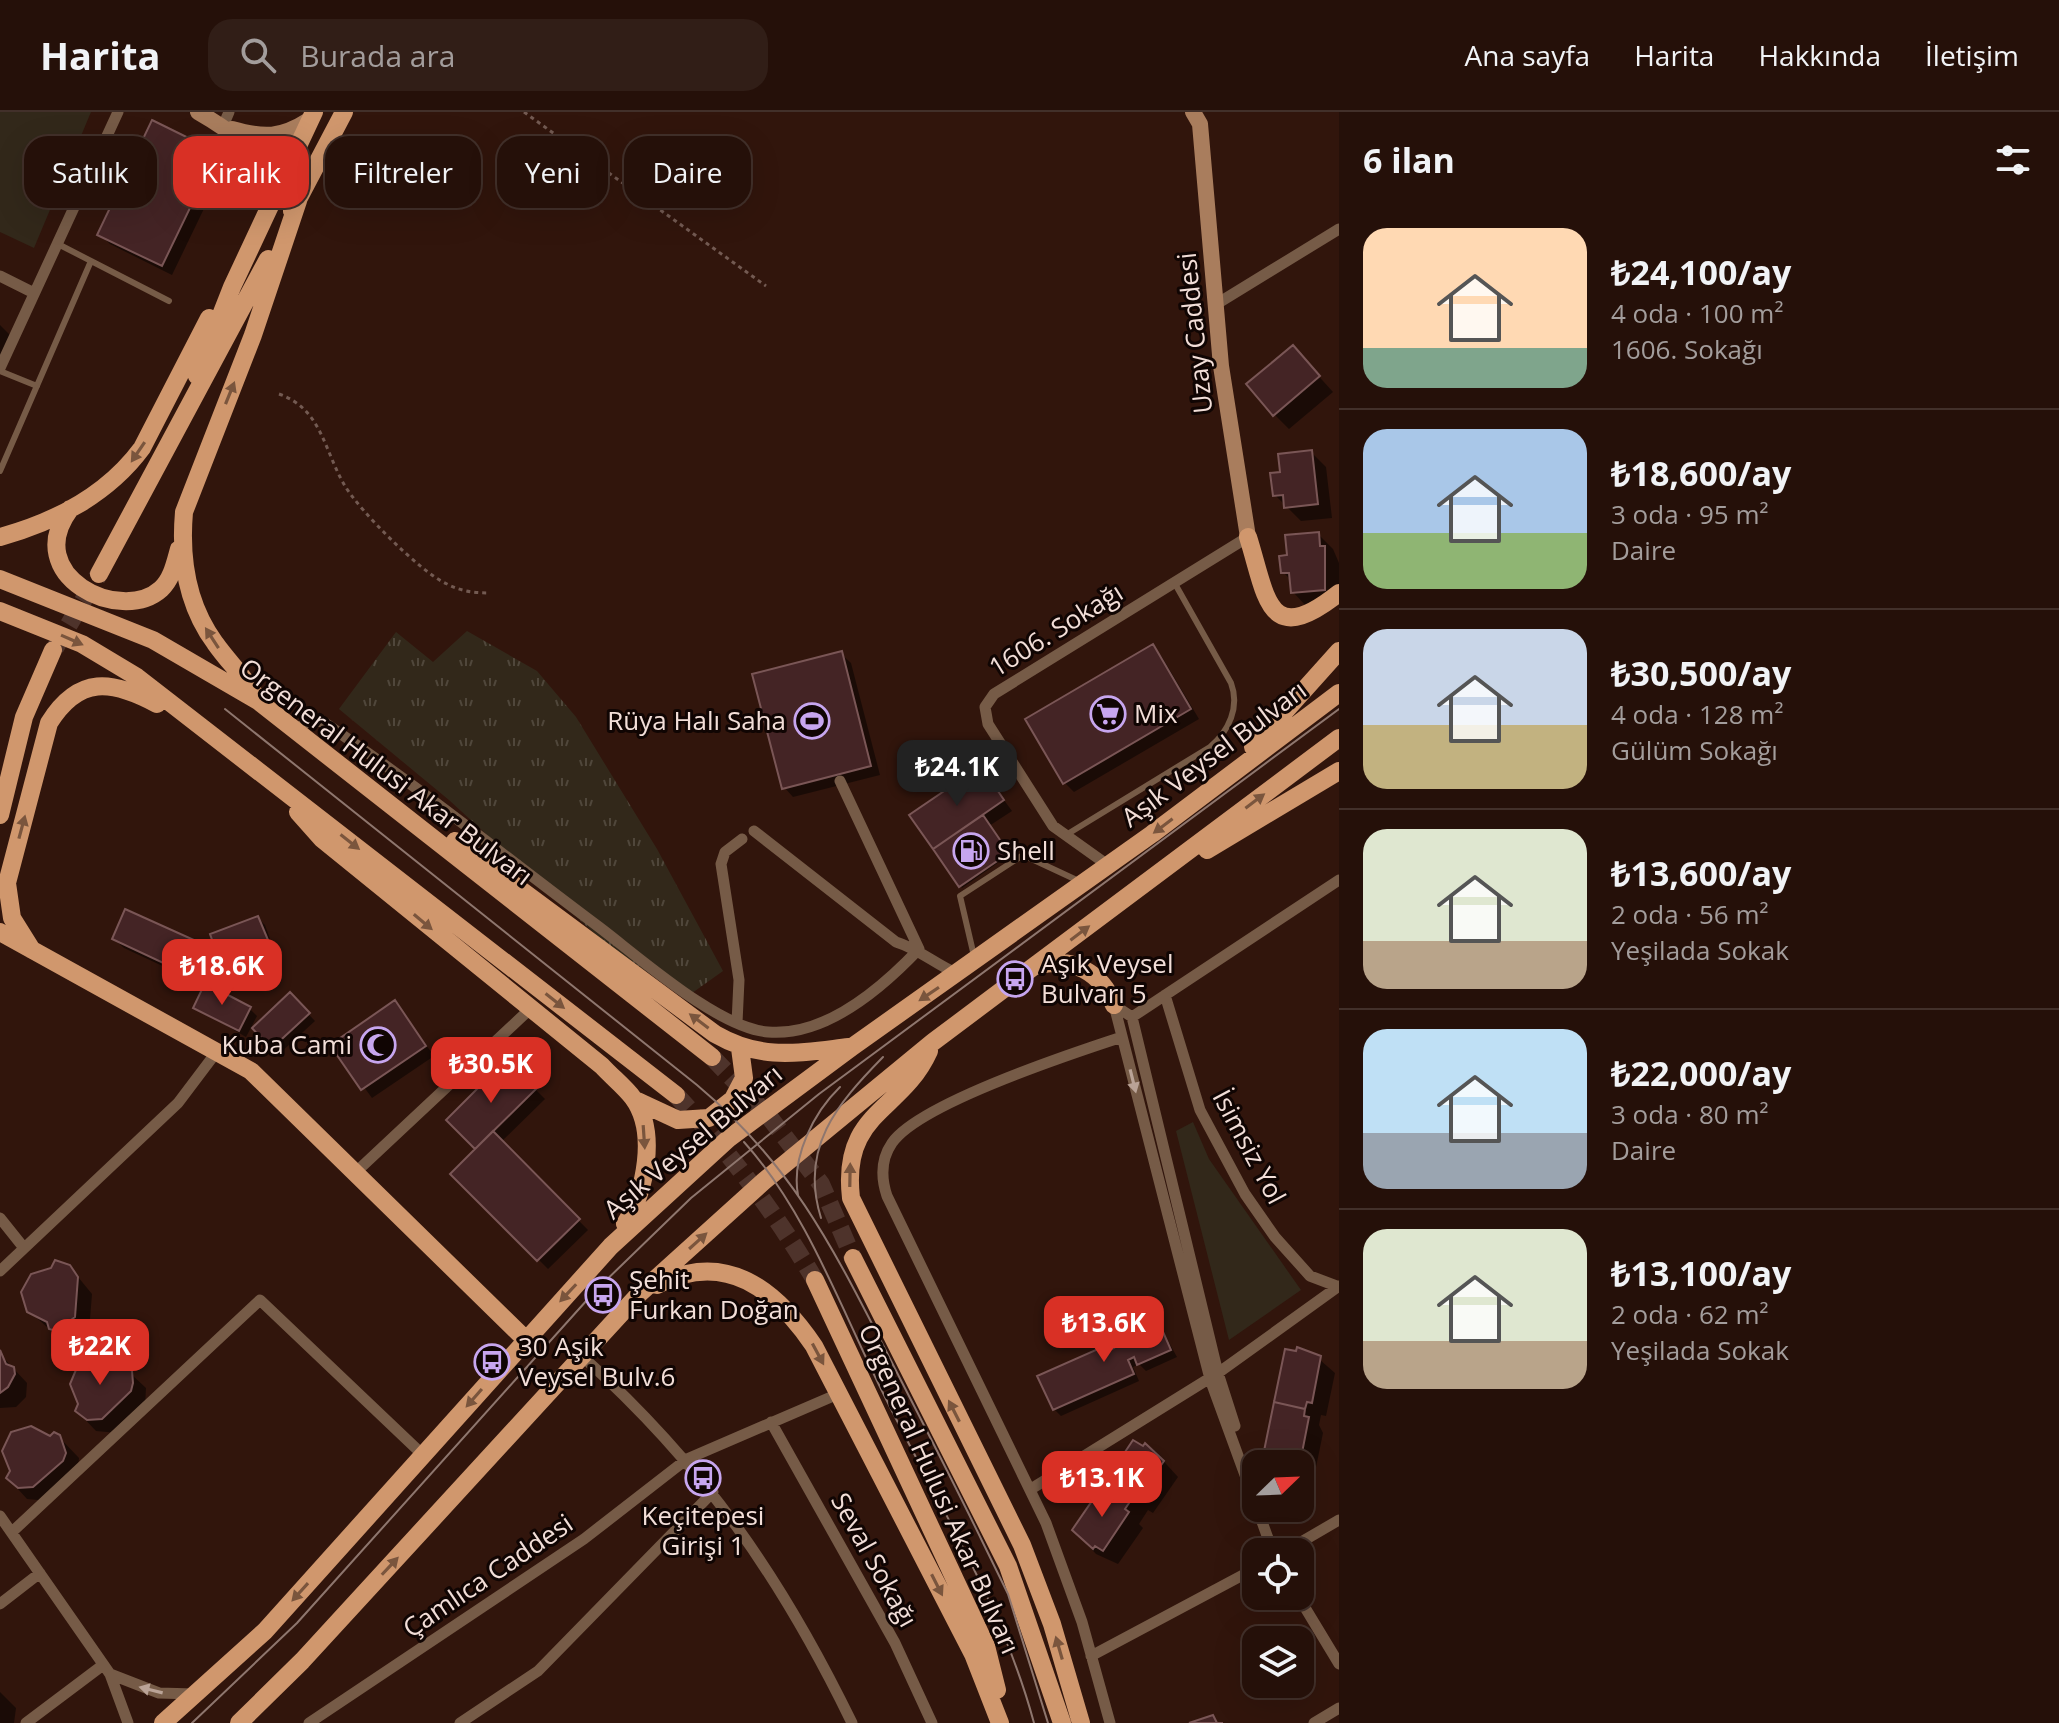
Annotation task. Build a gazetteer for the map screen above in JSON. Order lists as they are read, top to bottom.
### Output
{
  "streets": {
    "main road": ["Uzay Caddesi", "Aşık Veysel Bulvarı", "Orgeneral Hulusi Akar Bulvarı"],
    "street": [
      "1606. Sokağı",
      "İsimsiz Yol",
      "Seval Sokağı",
      "Çamlıca Caddesi"
    ]
  },
  "crossings": [
    ["Uzay Caddesi", "1606. Sokağı"],
    ["1606. Sokağı", "Aşık Veysel Bulvarı"],
    ["Seval Sokağı", "Çamlıca Caddesi"]
  ],
  "places": {
    "supermarket": ["Mix"],
    "sports": ["Rüya Halı Saha"],
    "fuel station": ["Shell"],
    "bus stop": [
      "Aşık Veysel Bulvarı 5",
      "Şehit Furkan Doğan",
      "30 Aşik Veysel Bulv.6",
      "Keçitepesi Girişi 1"
    ],
    "mosque": ["Kuba Cami"]
  },
  "north": "top right",
  "page": {
    "header": "Harita",
    "search": "Burada ara",
    "nav": [
      "Ana sayfa",
      "Harita",
      "Hakkında",
      "İletişim"
    ],
    "heading": "6 ilan",
    "chip": [
      "Satılık",
      "Kiralık",
      "Filtreler",
      "Yeni",
      "Daire"
    ],
    "list": [
      {
        "name": "₺24,100/ay",
        "note": "4 oda · 100 m² · 1606. Sokağı"
      },
      {
        "name": "₺18,600/ay",
        "note": "3 oda · 95 m² · Daire"
      },
      {
        "name": "₺30,500/ay",
        "note": "4 oda · 128 m² · Gülüm Sokağı"
      },
      {
        "name": "₺13,600/ay",
        "note": "2 oda · 56 m² · Yeşilada Sokak"
      },
      {
        "name": "₺22,000/ay",
        "note": "3 oda · 80 m² · Daire"
      },
      {
        "name": "₺13,100/ay",
        "note": "2 oda · 62 m² · Yeşilada Sokak"
      }
    ],
    "price": [
      "₺24.1K",
      "₺18.6K",
      "₺30.5K",
      "₺13.6K",
      "₺22K",
      "₺13.1K"
    ]
  }
}
